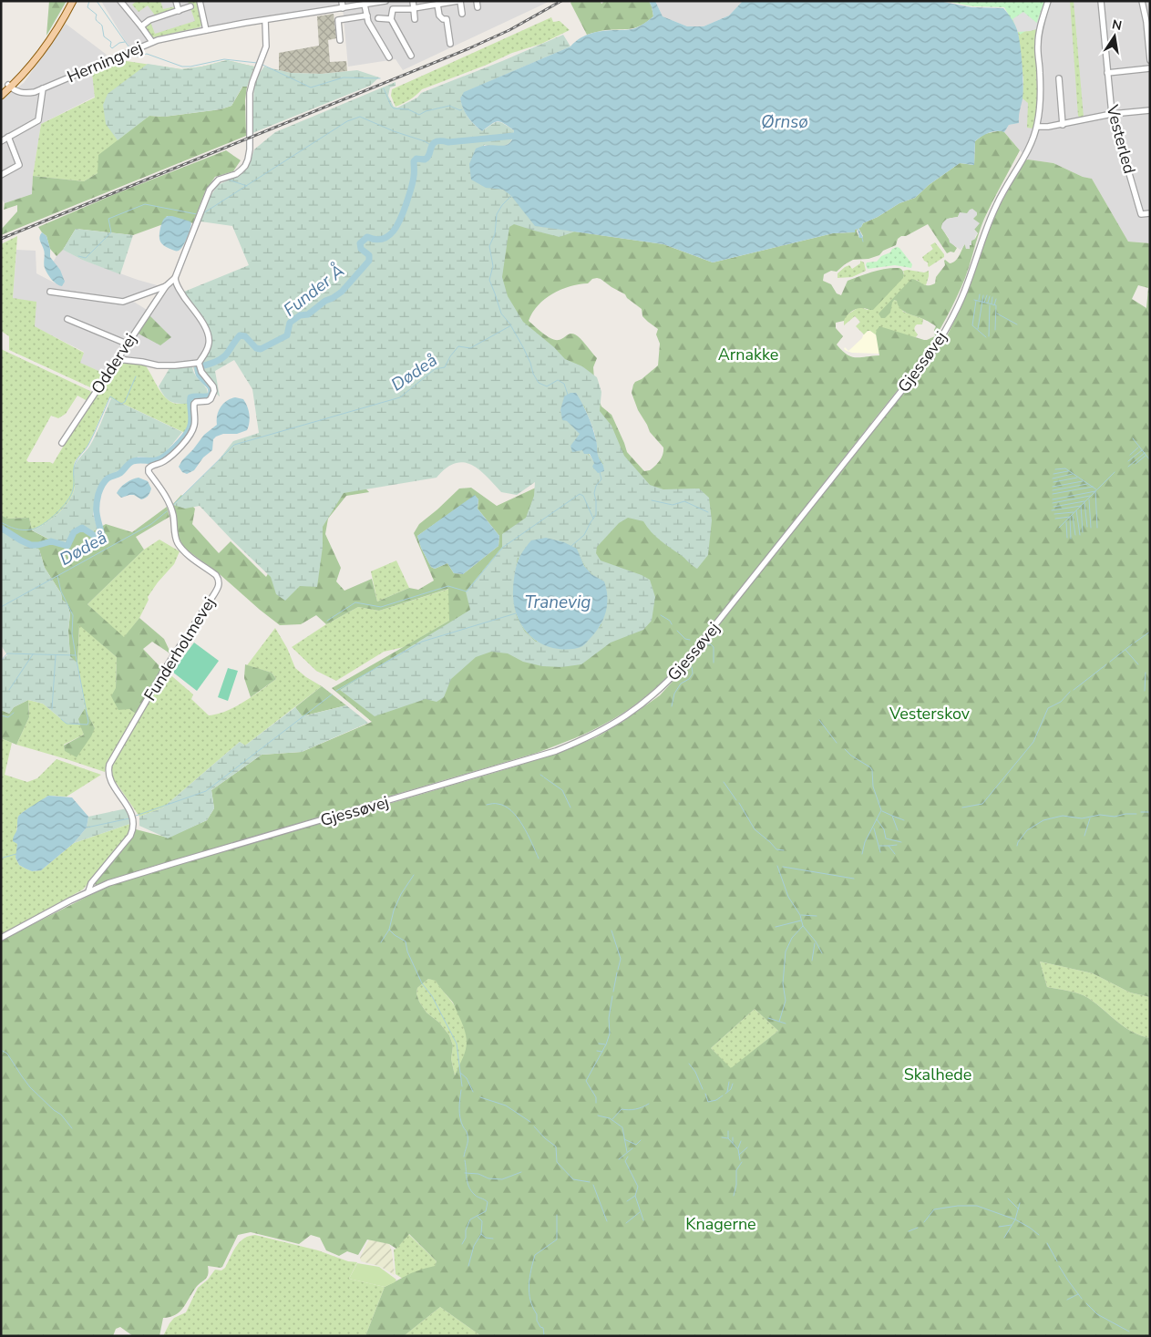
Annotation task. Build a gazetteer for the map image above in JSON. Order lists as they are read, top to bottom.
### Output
{
  "streets": {
    "street": [
      "Herningvej",
      "Vesterled",
      "Gjessøvej",
      "Oddervej",
      "Funderholmevej"
    ]
  },
  "crossings": [
    ["Gjessøvej", "Funderholmevej"]
  ],
  "water": [
    "Ørnsø",
    "Funder Å",
    "Dødeå",
    "Tranevig"
  ],
  "parks": [
    "Arnakke",
    "Vesterskov",
    "Skalhede",
    "Knagerne"
  ],
  "north": "top"
}
